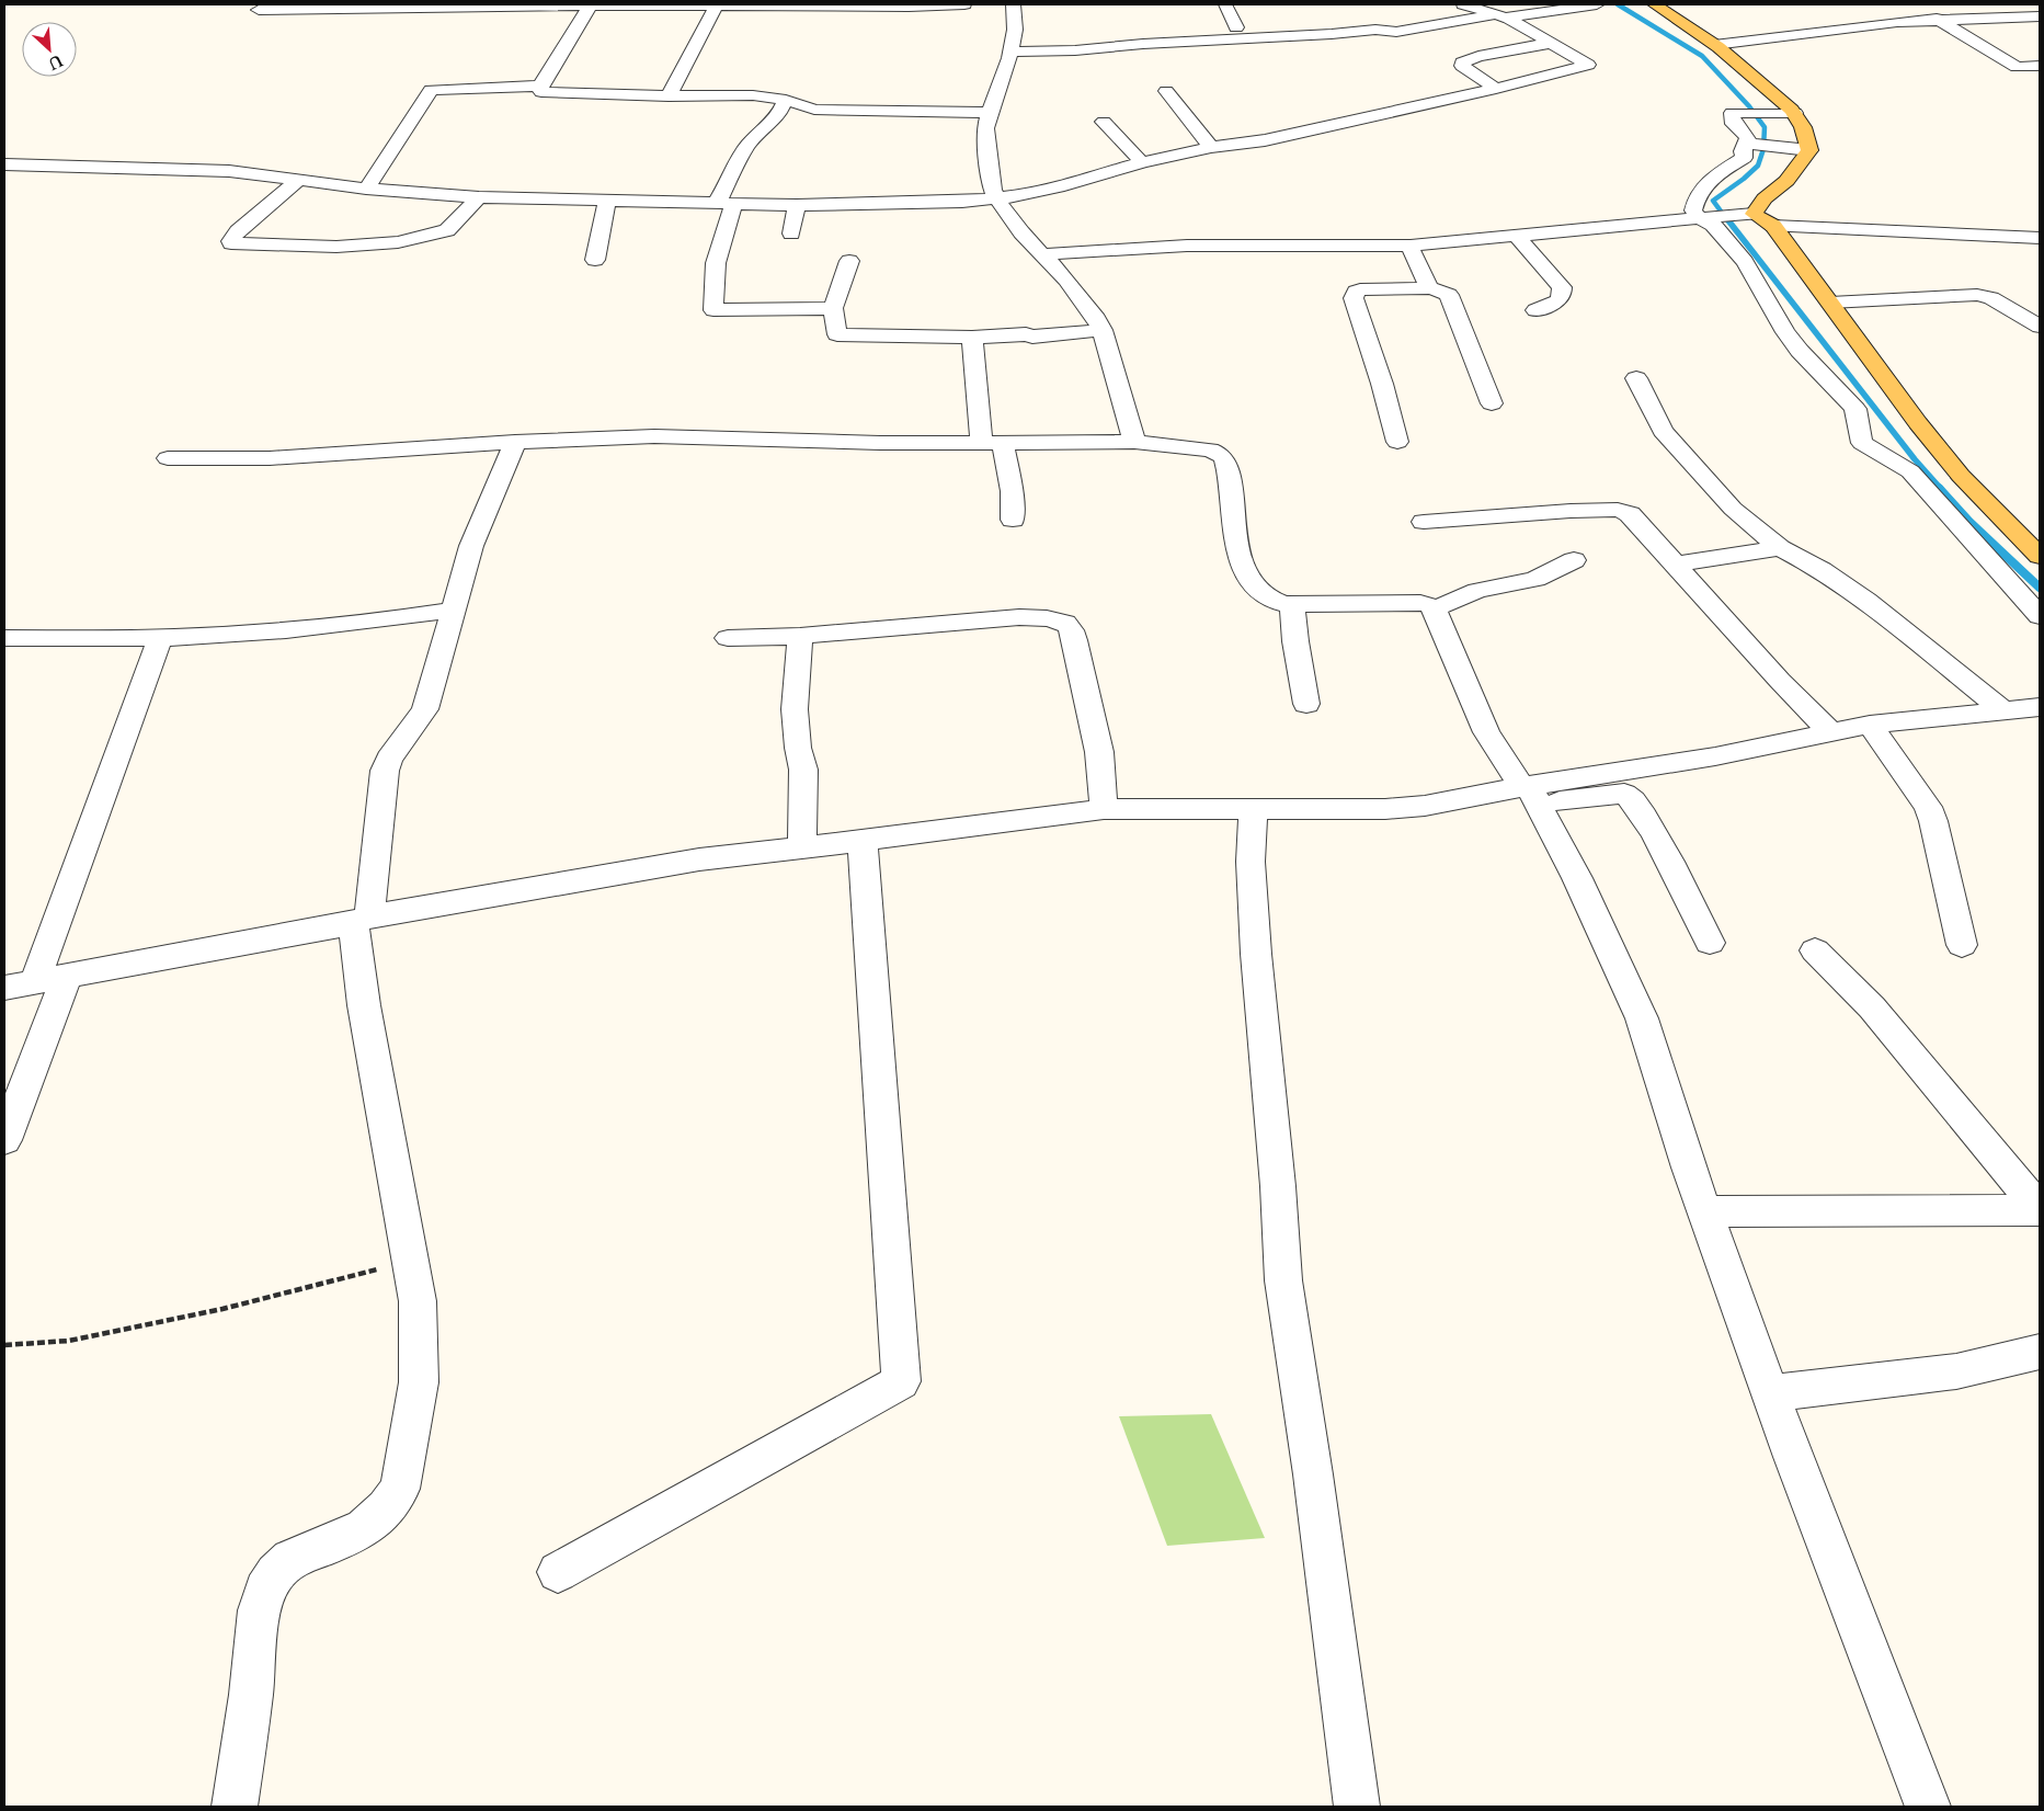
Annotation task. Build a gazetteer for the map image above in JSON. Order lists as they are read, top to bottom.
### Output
{
  "north": "bottom right"
}
